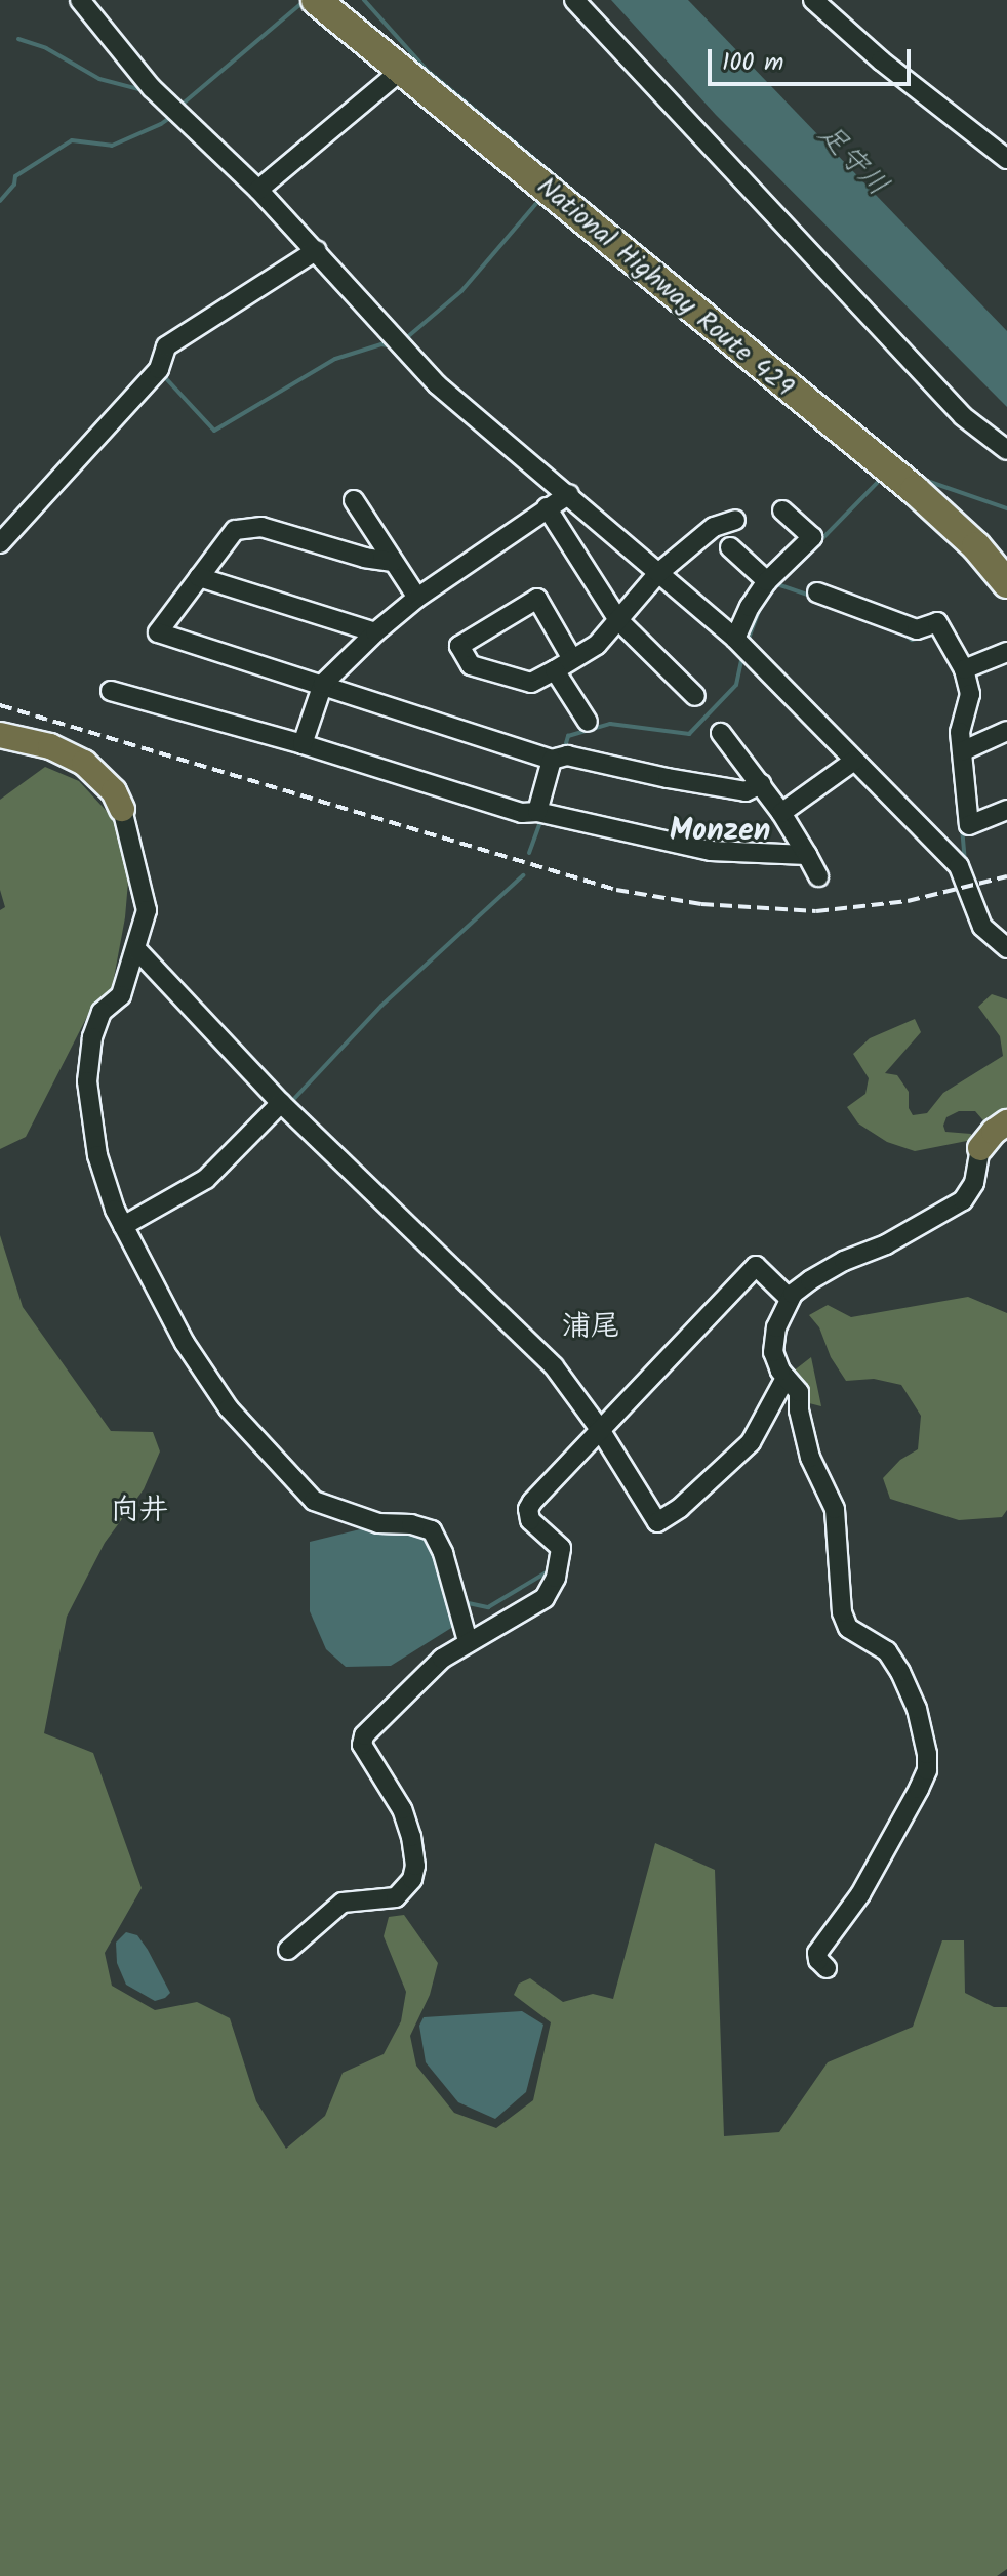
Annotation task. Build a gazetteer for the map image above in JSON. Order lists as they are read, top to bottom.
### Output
{
  "streets": {
    "highway": ["National Highway Route 429"]
  },
  "districts": ["Monzen", "浦尾", "向井"],
  "water": ["足守川"],
  "scale_bar": "100 m"
}
